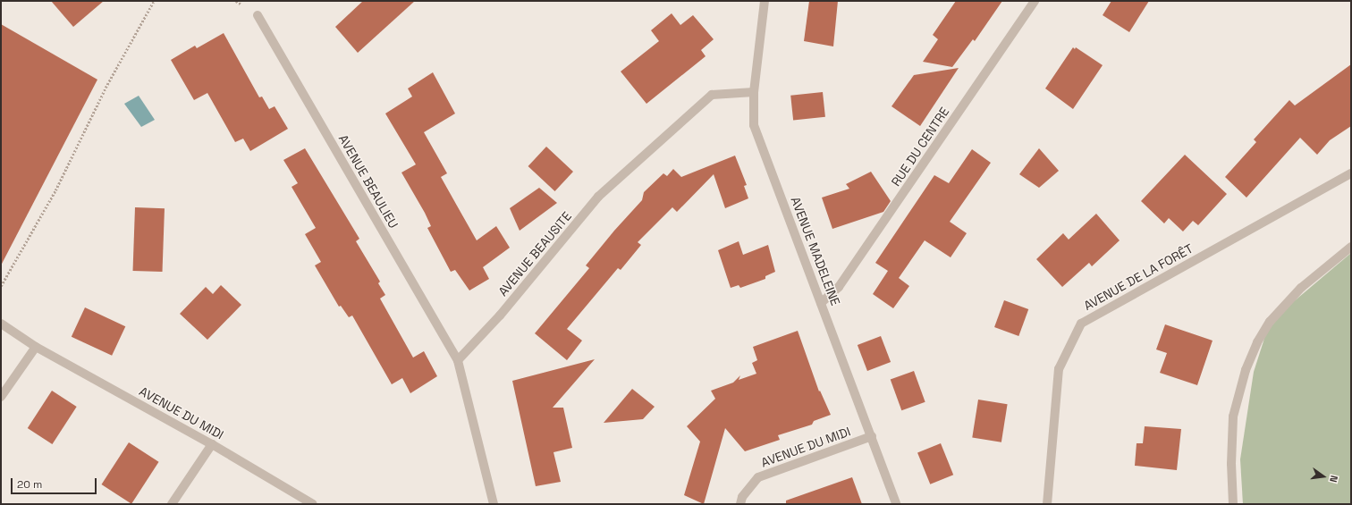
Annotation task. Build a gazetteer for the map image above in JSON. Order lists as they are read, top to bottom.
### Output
{
  "streets": {
    "street": [
      "RUE DU CENTRE",
      "AVENUE BEAULIEU",
      "AVENUE MADELEINE",
      "AVENUE BEAUSITE",
      "AVENUE DE LA FORÊT",
      "AVENUE DU MIDI"
    ]
  },
  "crossings": [
    ["RUE DU CENTRE", "AVENUE MADELEINE"],
    ["AVENUE BEAULIEU", "AVENUE BEAUSITE"],
    ["AVENUE MADELEINE", "AVENUE BEAUSITE"],
    ["AVENUE MADELEINE", "AVENUE DU MIDI"]
  ],
  "scale_bar": "20 m",
  "north": "right"
}
